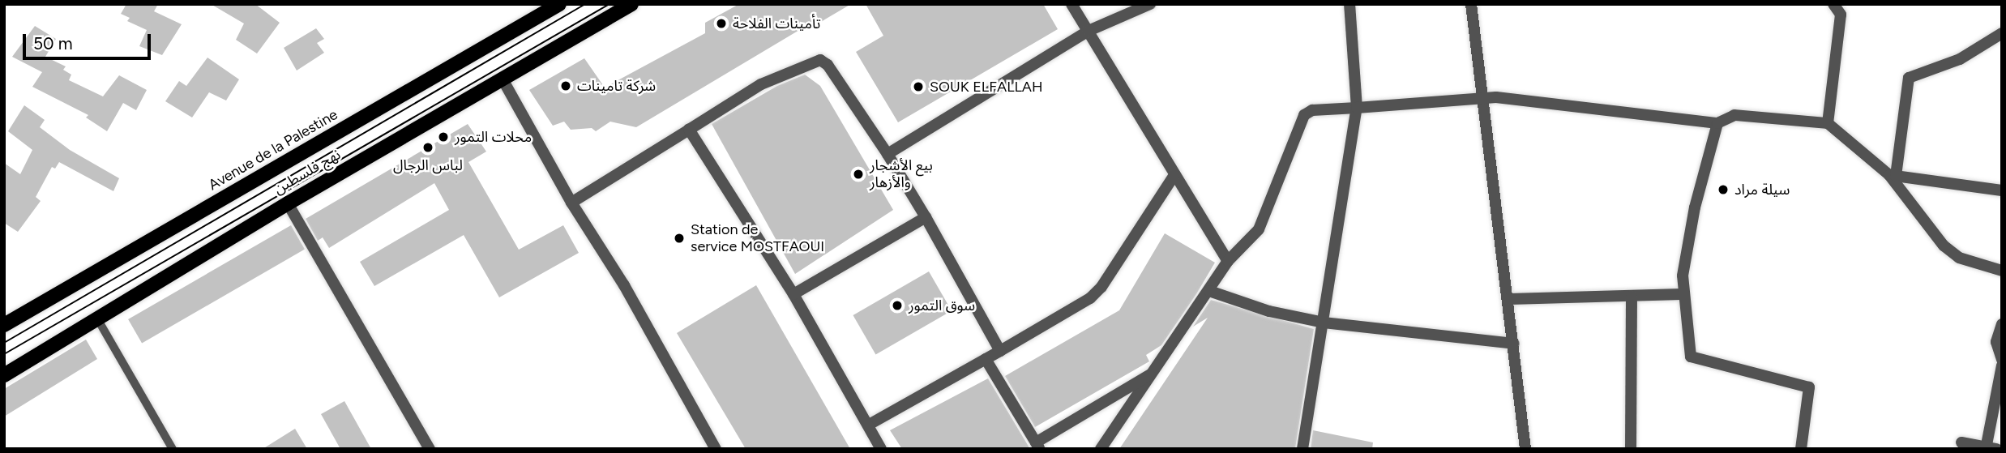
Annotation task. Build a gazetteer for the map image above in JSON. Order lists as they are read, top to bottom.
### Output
{
  "streets": {
    "main road": ["Avenue de la Palestine", "نهج فلسطين"]
  },
  "places": [
    "تأمينات الفلاحة",
    "شركة تامينات",
    "SOUK ELFALLAH",
    "محلات التمور",
    "لباس الرجال",
    "بيع الأشجار والأزهار",
    "سيلة مراد",
    "Station de service MOSTFAOUI",
    "سوق التمور"
  ],
  "scale_bar": "50 m"
}
